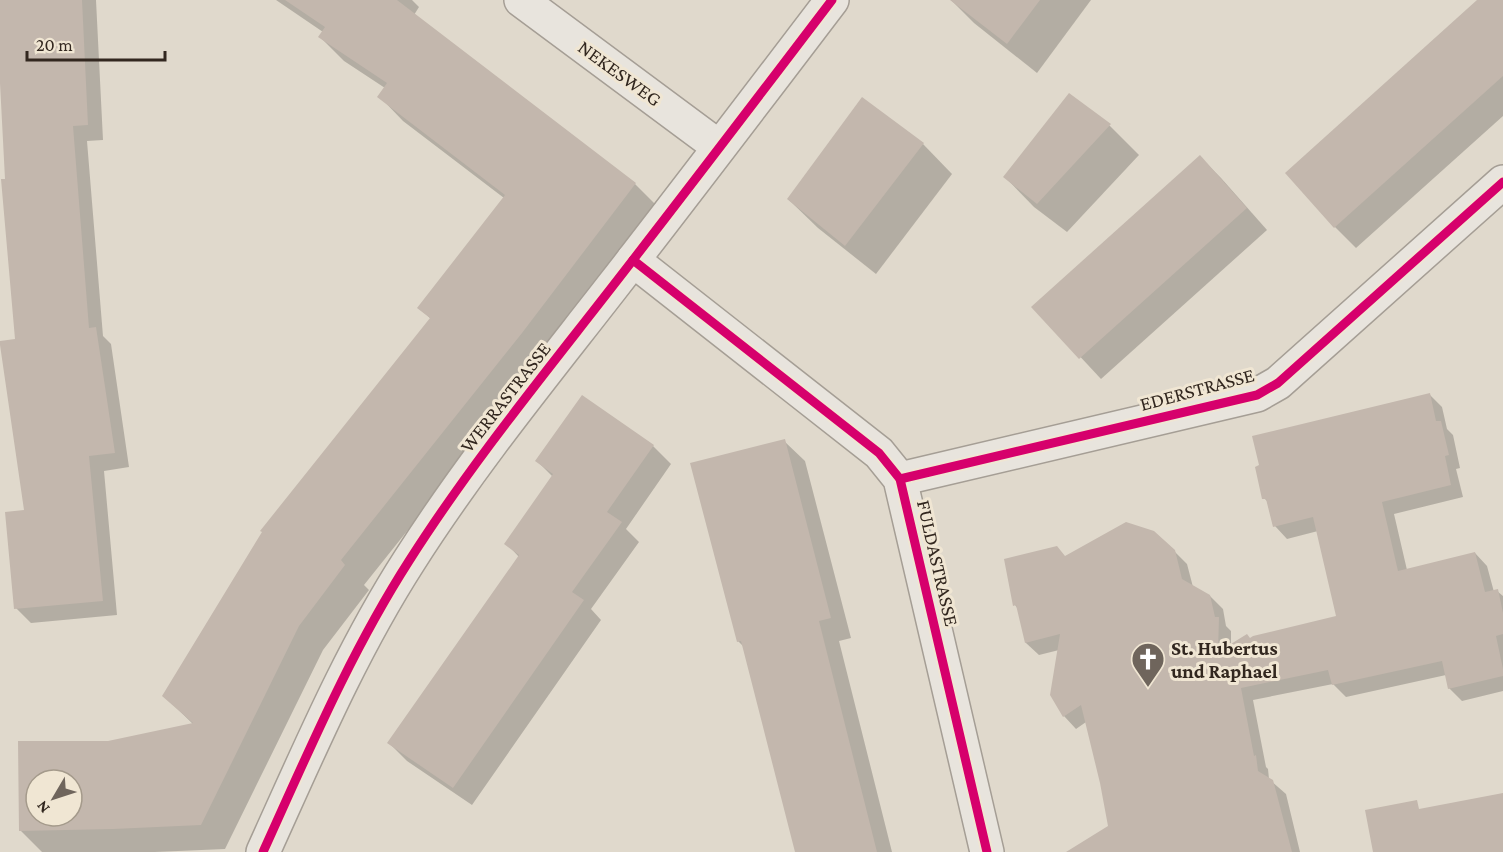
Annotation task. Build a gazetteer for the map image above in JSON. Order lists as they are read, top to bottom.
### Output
{
  "streets": {
    "street": [
      "NEKESWEG",
      "EDERSTRASSE",
      "WERRASTRASSE",
      "FULDASTRASSE"
    ]
  },
  "crossings": [
    ["NEKESWEG", "WERRASTRASSE"],
    ["EDERSTRASSE", "FULDASTRASSE"],
    ["WERRASTRASSE", "FULDASTRASSE"]
  ],
  "places": {
    "church": ["St. Hubertus und Raphael"]
  },
  "scale_bar": "20 m",
  "north": "bottom left"
}
